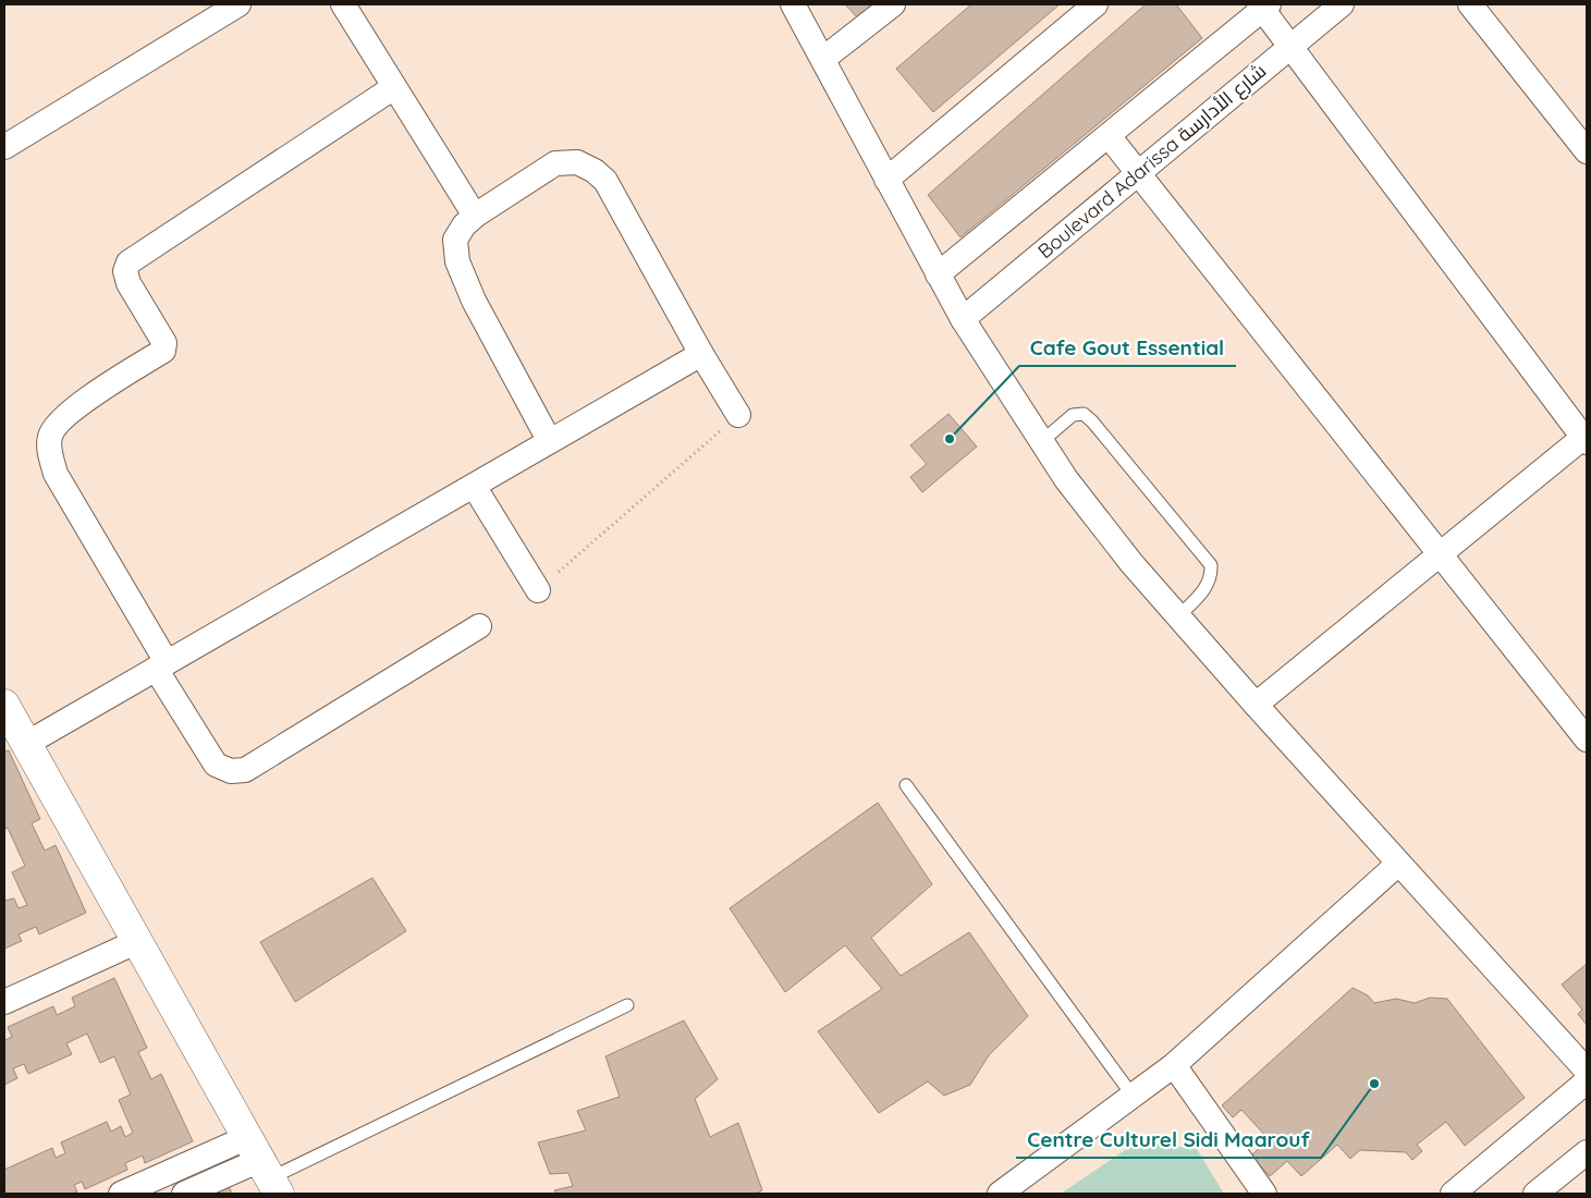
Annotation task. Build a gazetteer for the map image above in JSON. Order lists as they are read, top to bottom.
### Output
{
  "streets": {
    "street": ["Boulevard Adarissa شارع الأدارسة"]
  },
  "places": ["Cafe Gout Essential", "Centre Culturel Sidi Maarouf"]
}
